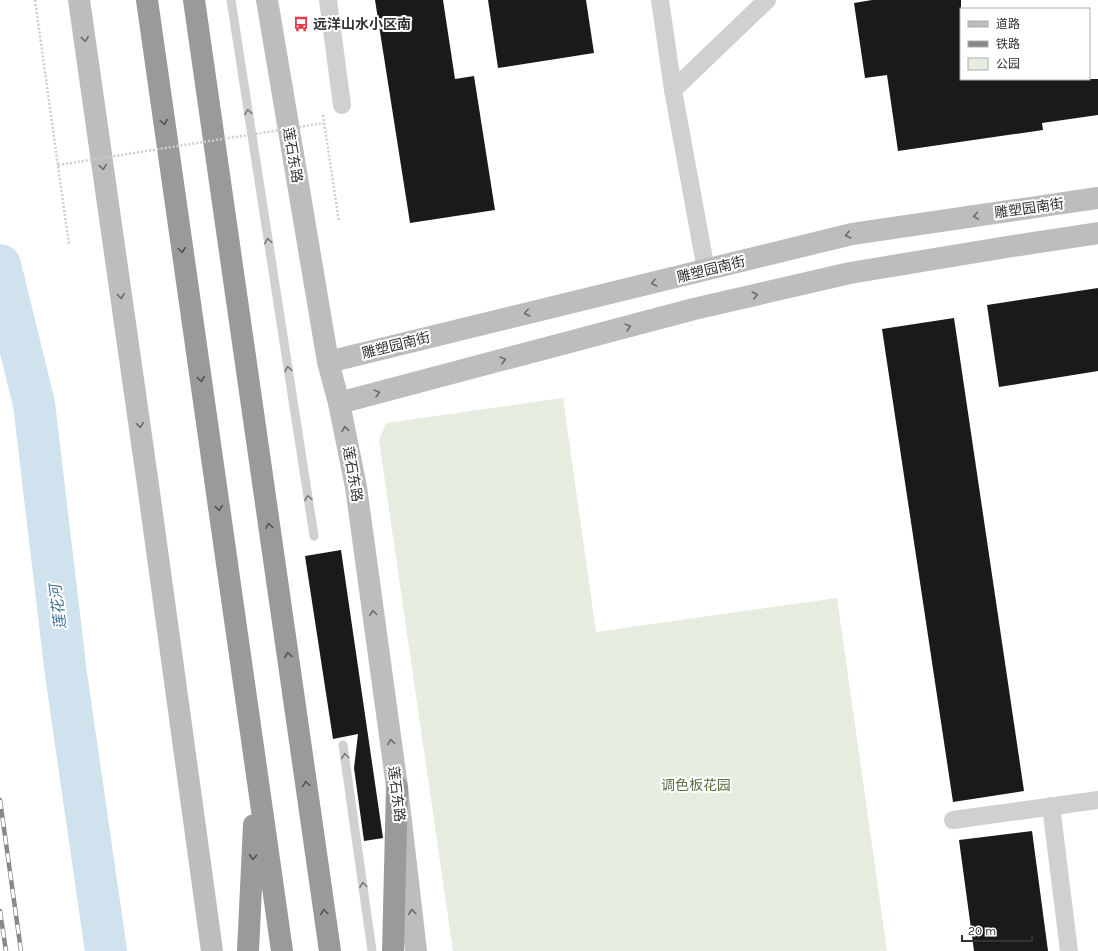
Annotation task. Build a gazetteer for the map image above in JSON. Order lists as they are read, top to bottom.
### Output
{
  "streets": {
    "street": ["莲石东路", "雕塑园南街"]
  },
  "crossings": [
    ["莲石东路", "雕塑园南街"]
  ],
  "one_way": ["莲石东路"],
  "water": ["莲花河"],
  "parks": ["调色板花园"],
  "places": {
    "bus stop": ["远洋山水小区南"]
  },
  "legend": ["道路", "铁路", "公园"],
  "scale_bar": "20 m"
}
